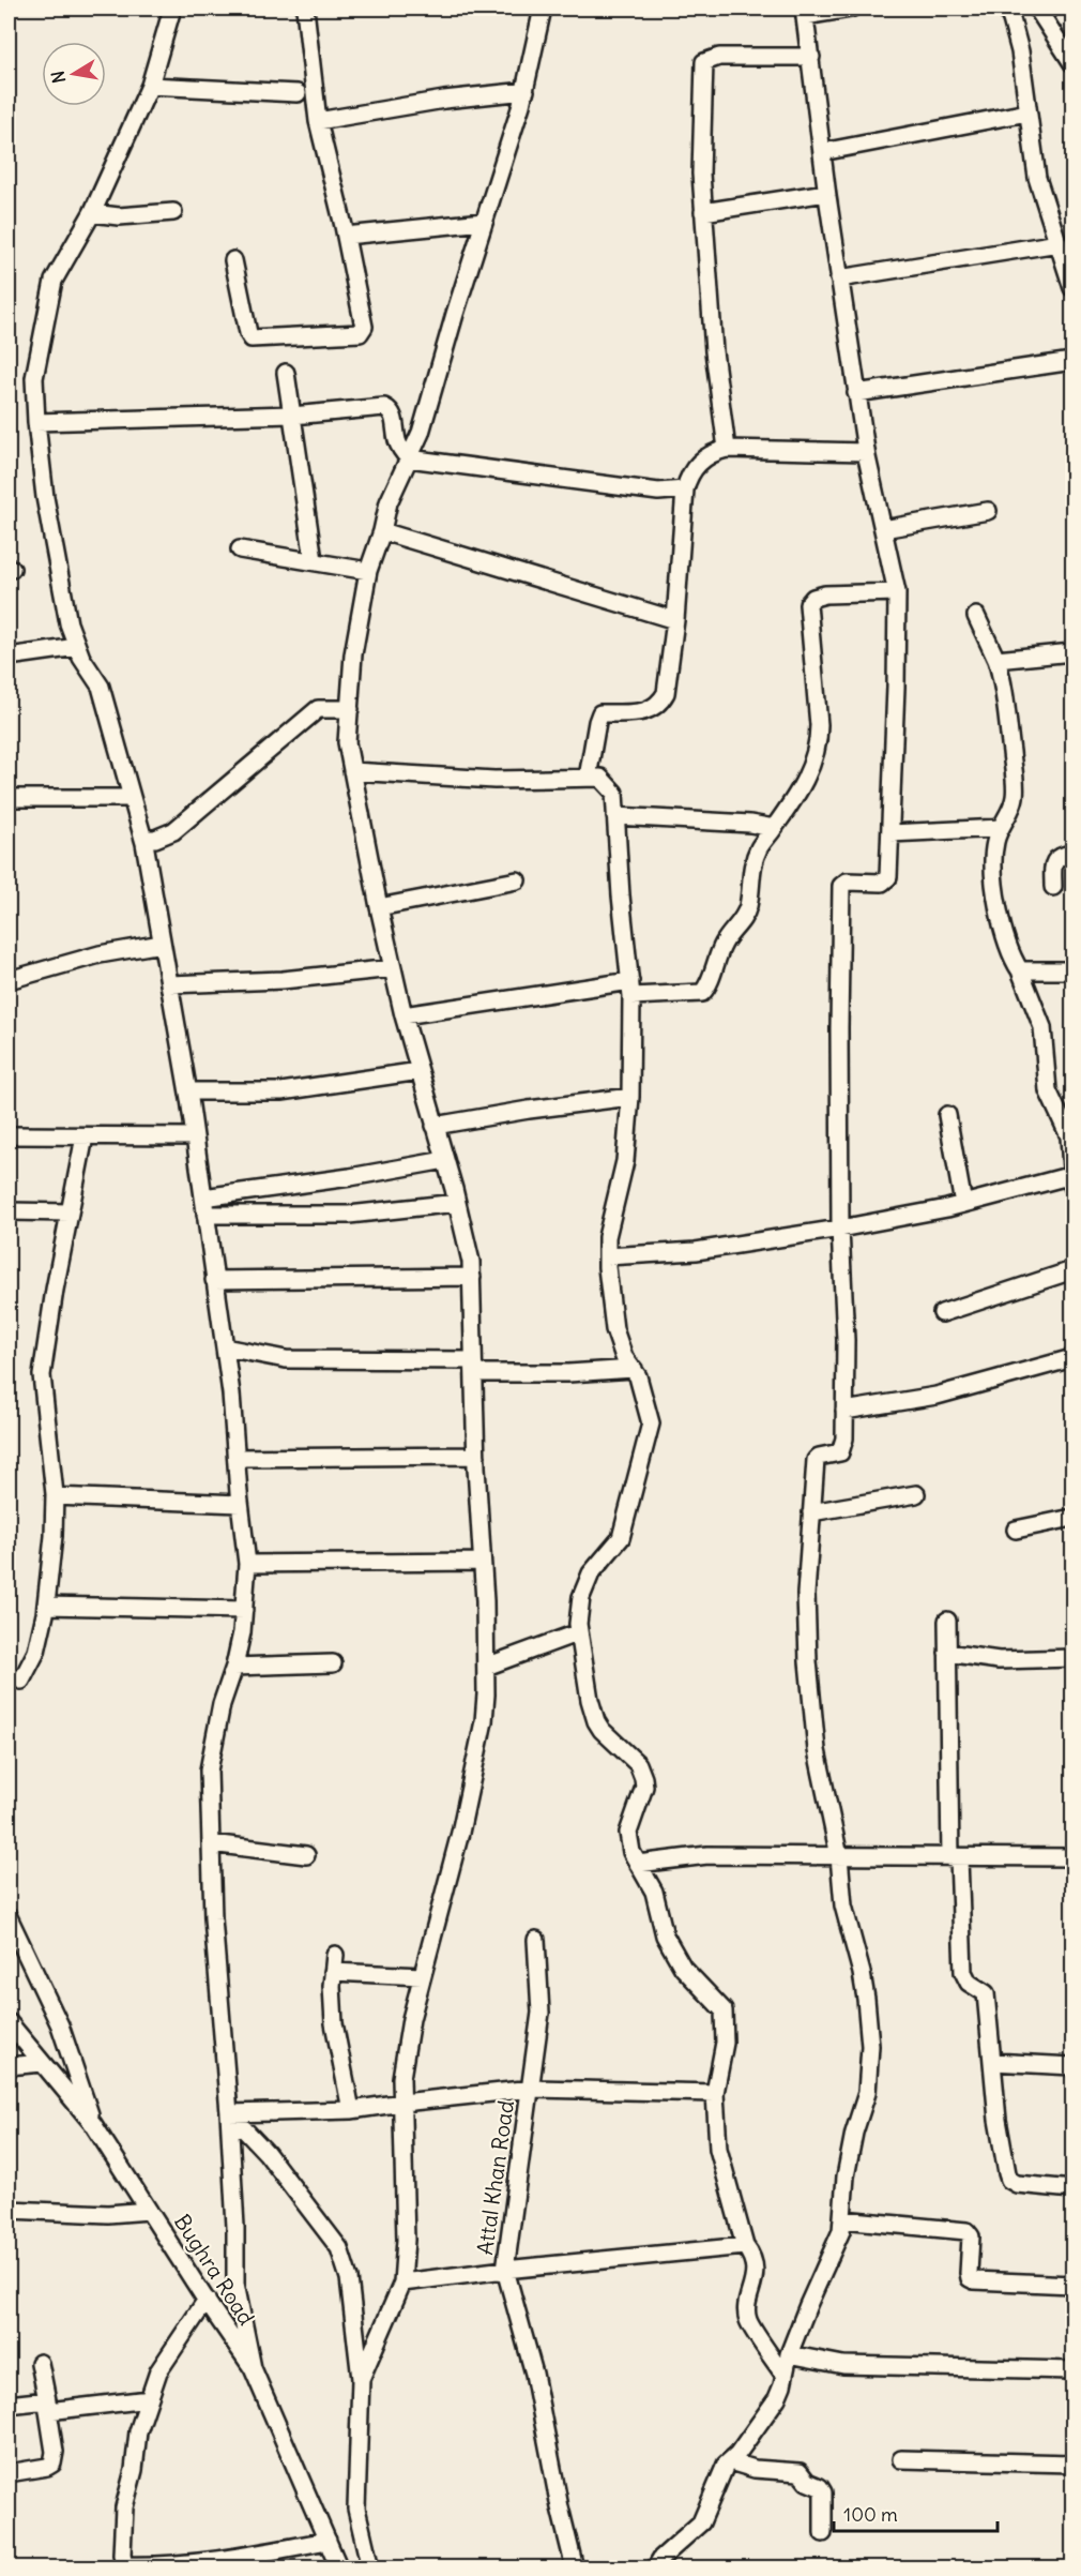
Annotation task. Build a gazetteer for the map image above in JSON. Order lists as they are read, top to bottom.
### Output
{
  "streets": {
    "street": ["Attal Khan Road", "Bughra Road"]
  },
  "scale_bar": "100 m",
  "north": "left"
}
